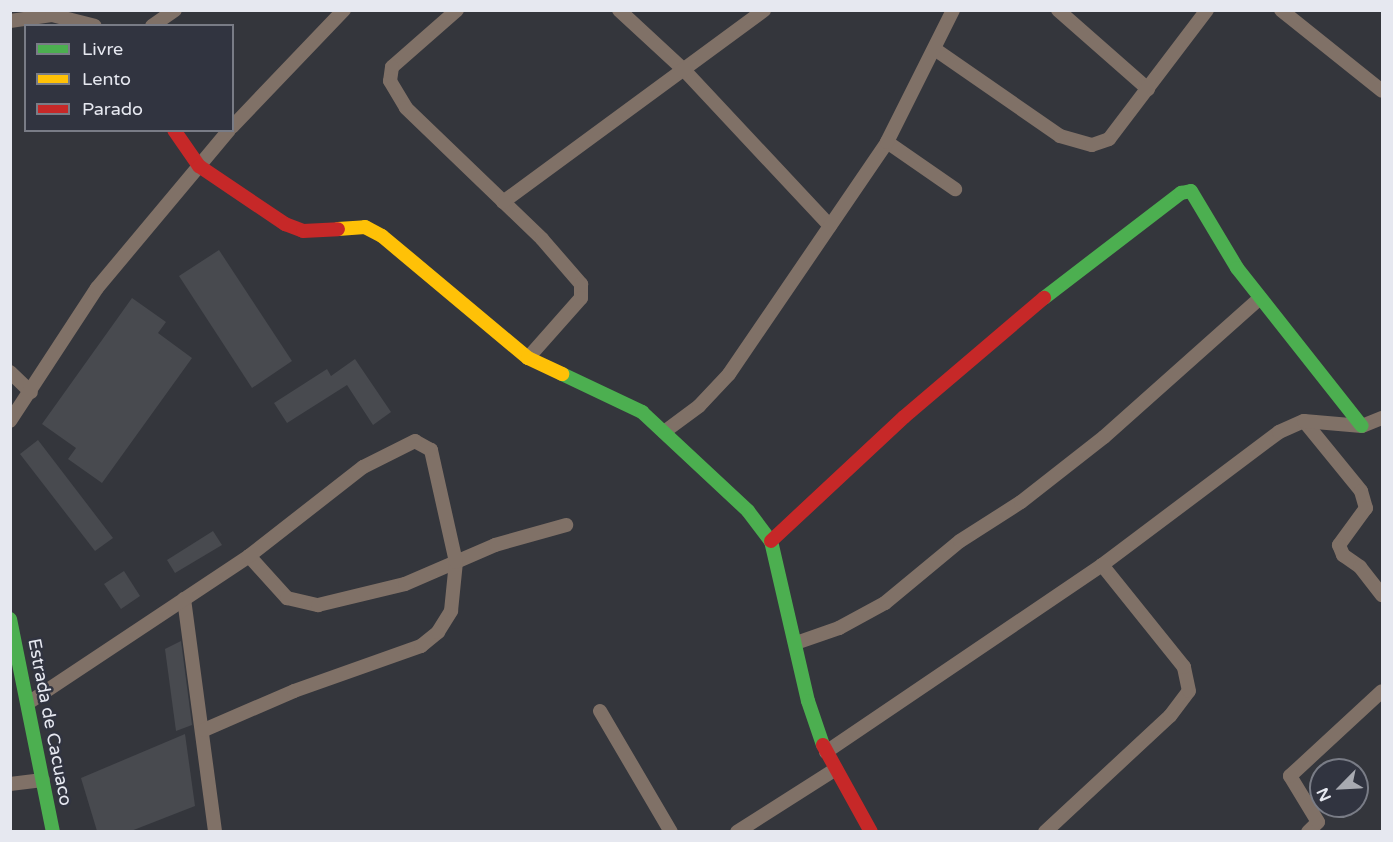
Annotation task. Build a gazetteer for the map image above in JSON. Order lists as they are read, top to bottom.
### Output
{
  "streets": {
    "main road": ["Estrada de Cacuaco"]
  },
  "legend": ["Livre", "Lento", "Parado"],
  "north": "bottom left"
}
